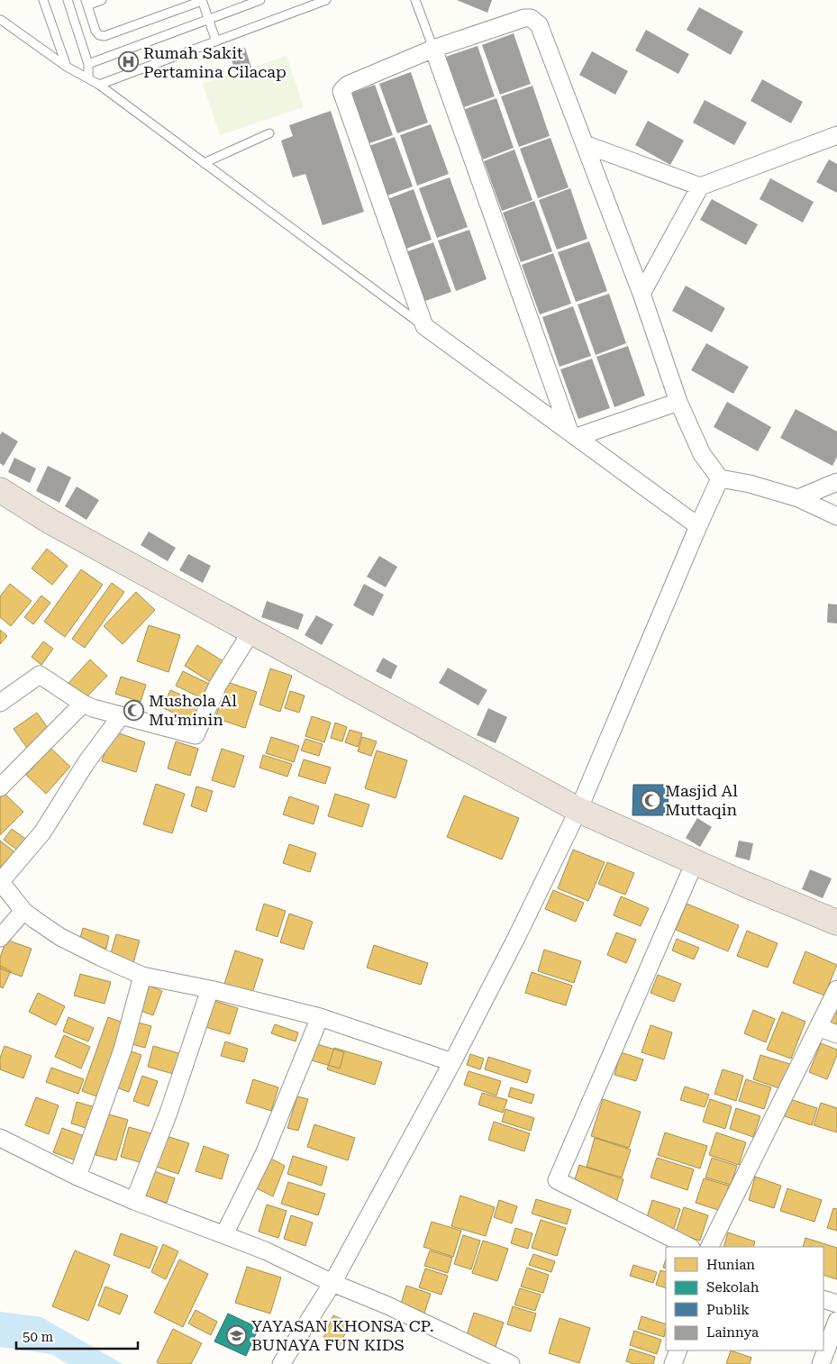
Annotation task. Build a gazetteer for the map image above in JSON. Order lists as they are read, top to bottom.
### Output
{
  "places": {
    "hospital": ["Rumah Sakit Pertamina Cilacap"],
    "mosque": ["Mushola Al Mu'minin", "Masjid Al Muttaqin"],
    "school or university": ["YAYASAN KHONSA CP. BUNAYA FUN KIDS"]
  },
  "legend": [
    "Hunian",
    "Sekolah",
    "Publik",
    "Lainnya"
  ],
  "scale_bar": "50 m"
}
